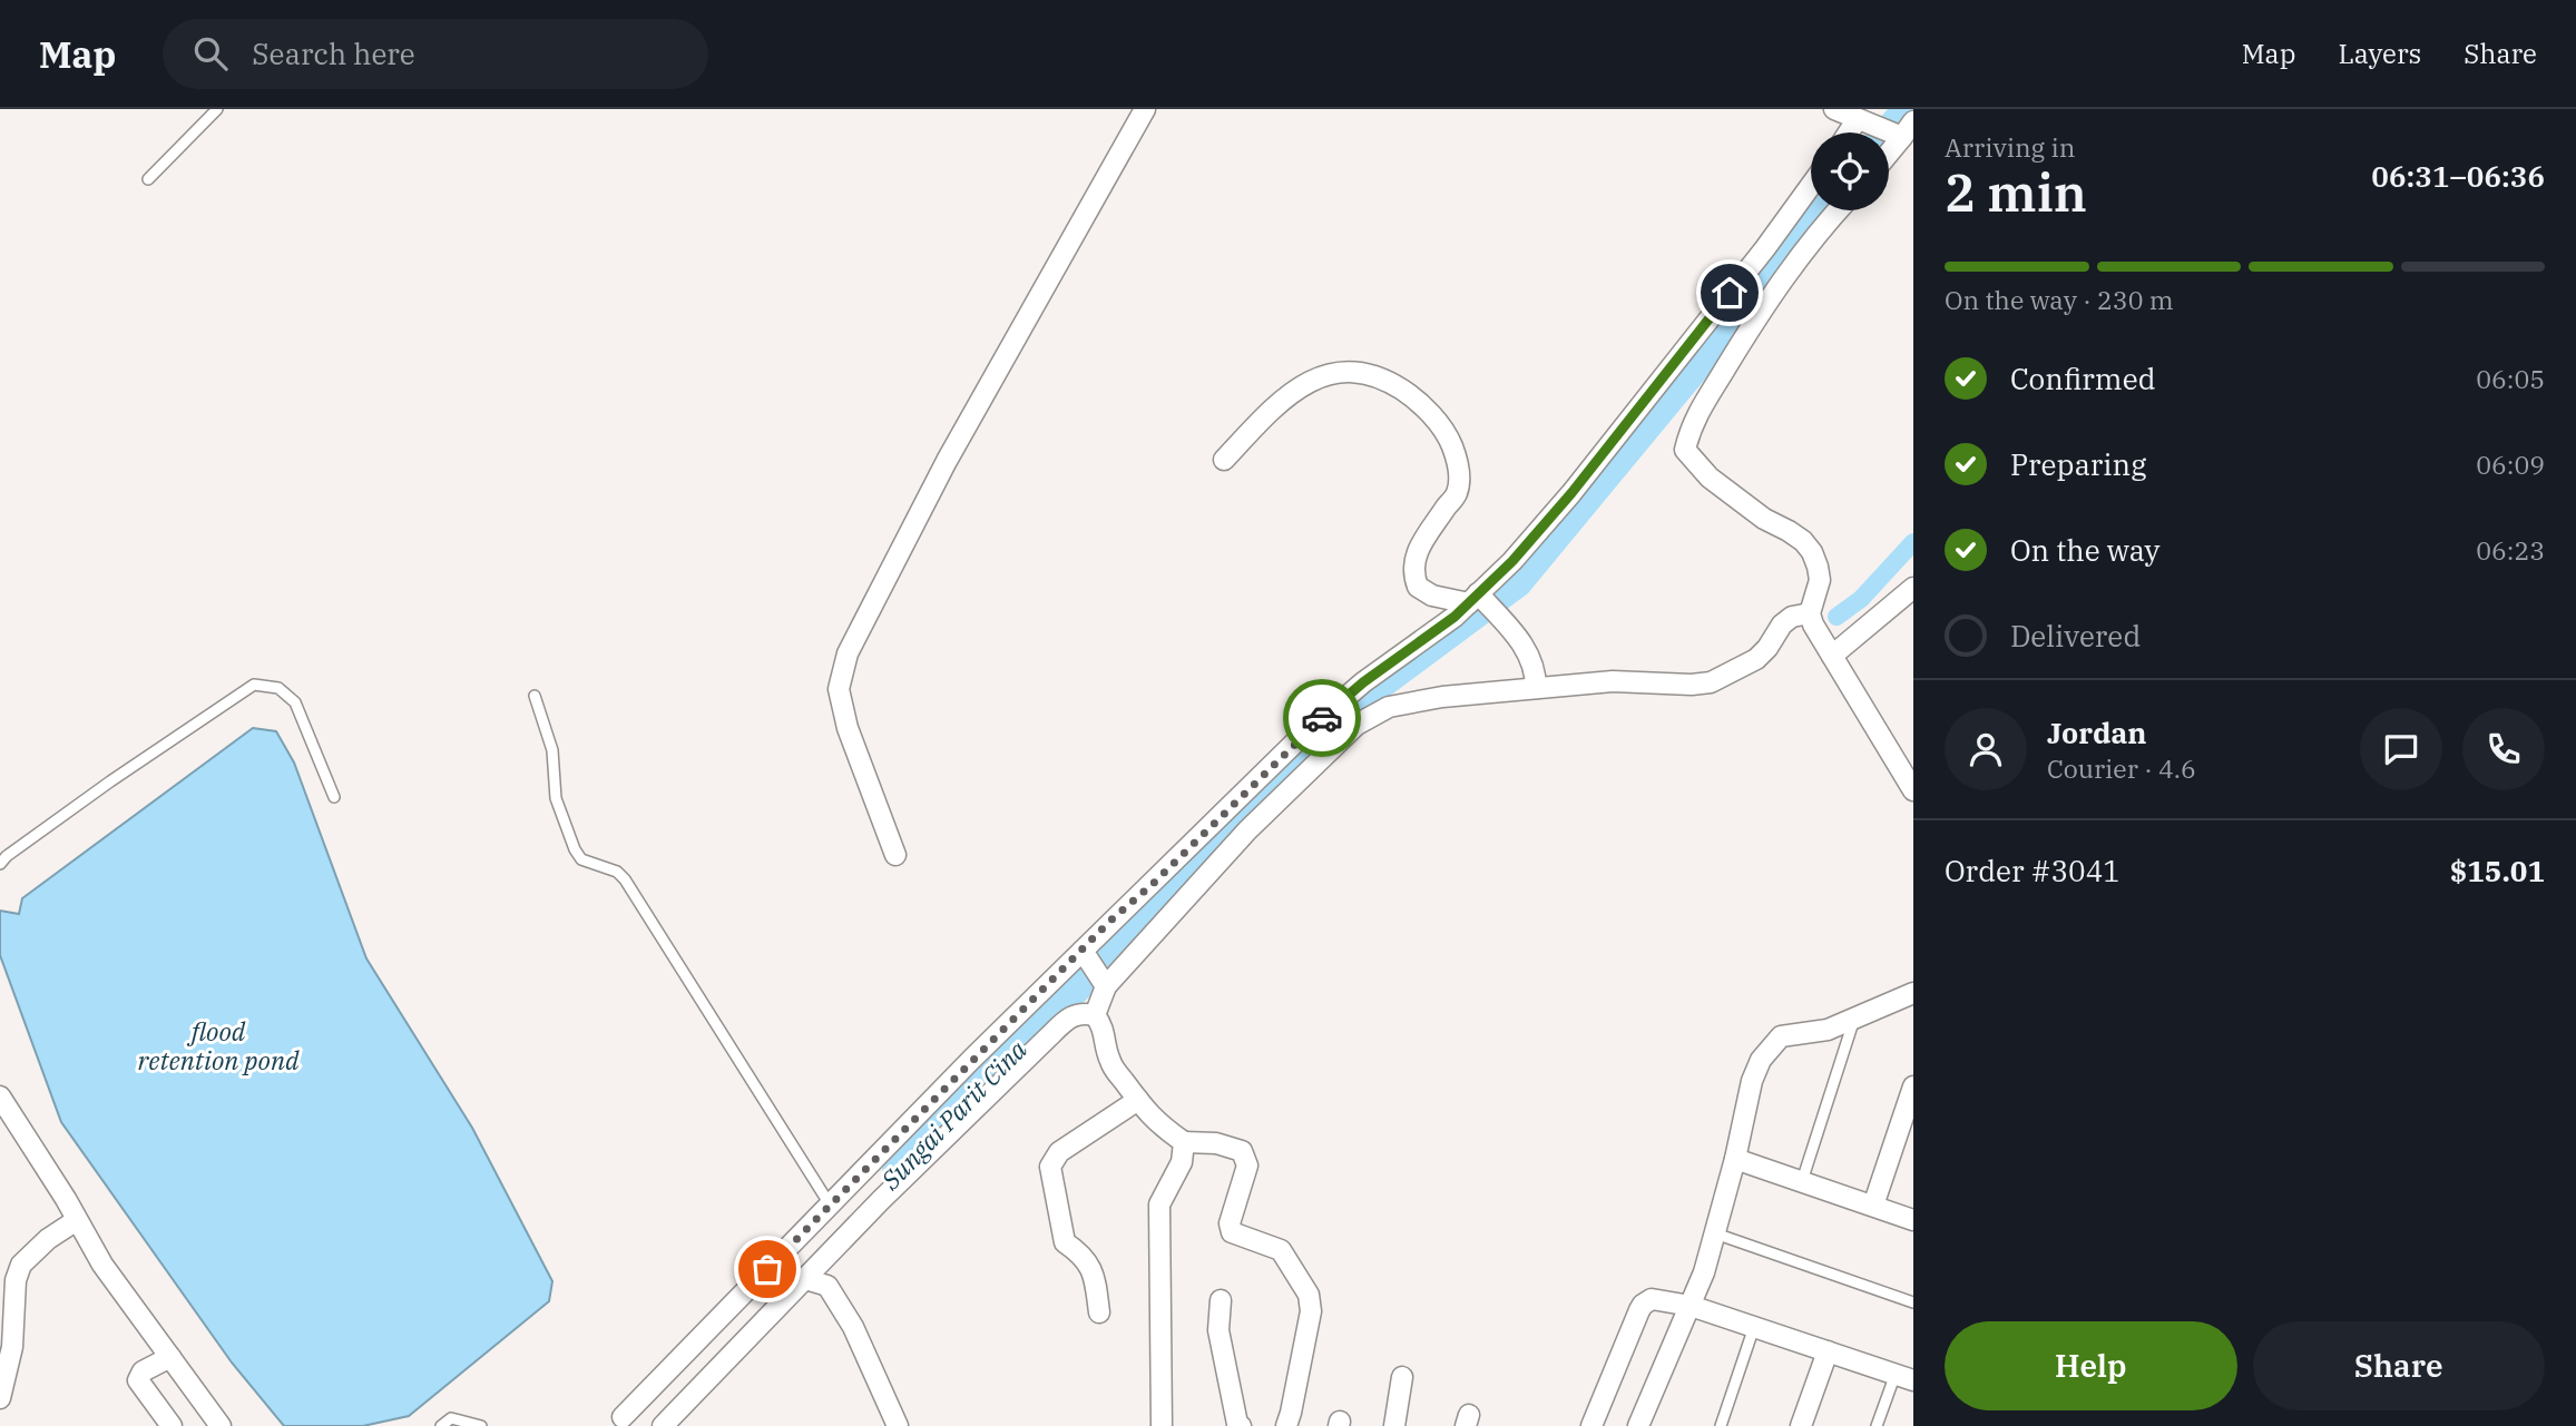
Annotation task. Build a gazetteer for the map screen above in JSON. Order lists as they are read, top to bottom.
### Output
{
  "water": ["flood retention pond", "Sungai Parit Cina"],
  "page": {
    "header": "Map",
    "search": "Search here",
    "nav": ["Map", "Layers", "Share"],
    "heading": ["2 min", "Arriving in", "06:31–06:36"],
    "panel": [
      "Jordan",
      "Courier · 4.6",
      "Order #3041",
      "$15.01"
    ],
    "bar": "On the way · 230 m",
    "list": [
      ["Confirmed", "06:05"],
      ["Preparing", "06:09"],
      ["On the way", "06:23"],
      "Delivered"
    ],
    "buttons": ["Help", "Share"]
  }
}
